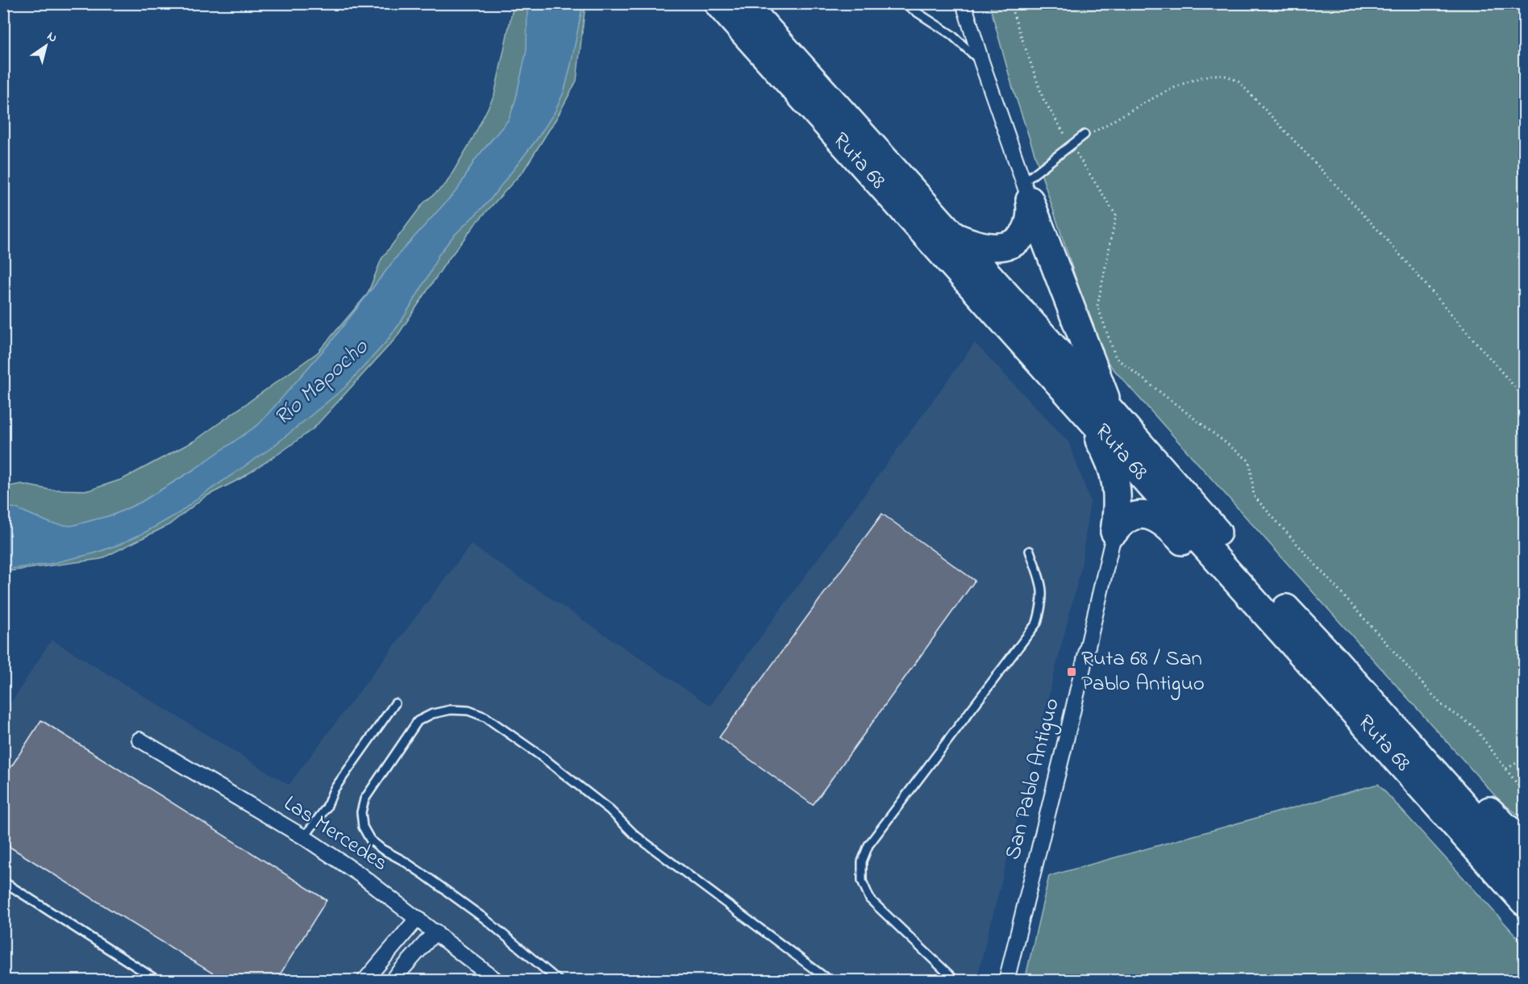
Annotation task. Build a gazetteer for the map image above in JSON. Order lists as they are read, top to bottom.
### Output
{
  "streets": {
    "highway": ["Ruta 68"],
    "street": ["San Pablo Antiguo", "Las Mercedes"]
  },
  "water": ["Río Mapocho"],
  "places": {
    "transit": ["Ruta 68 / San Pablo Antiguo"]
  },
  "north": "top right"
}
